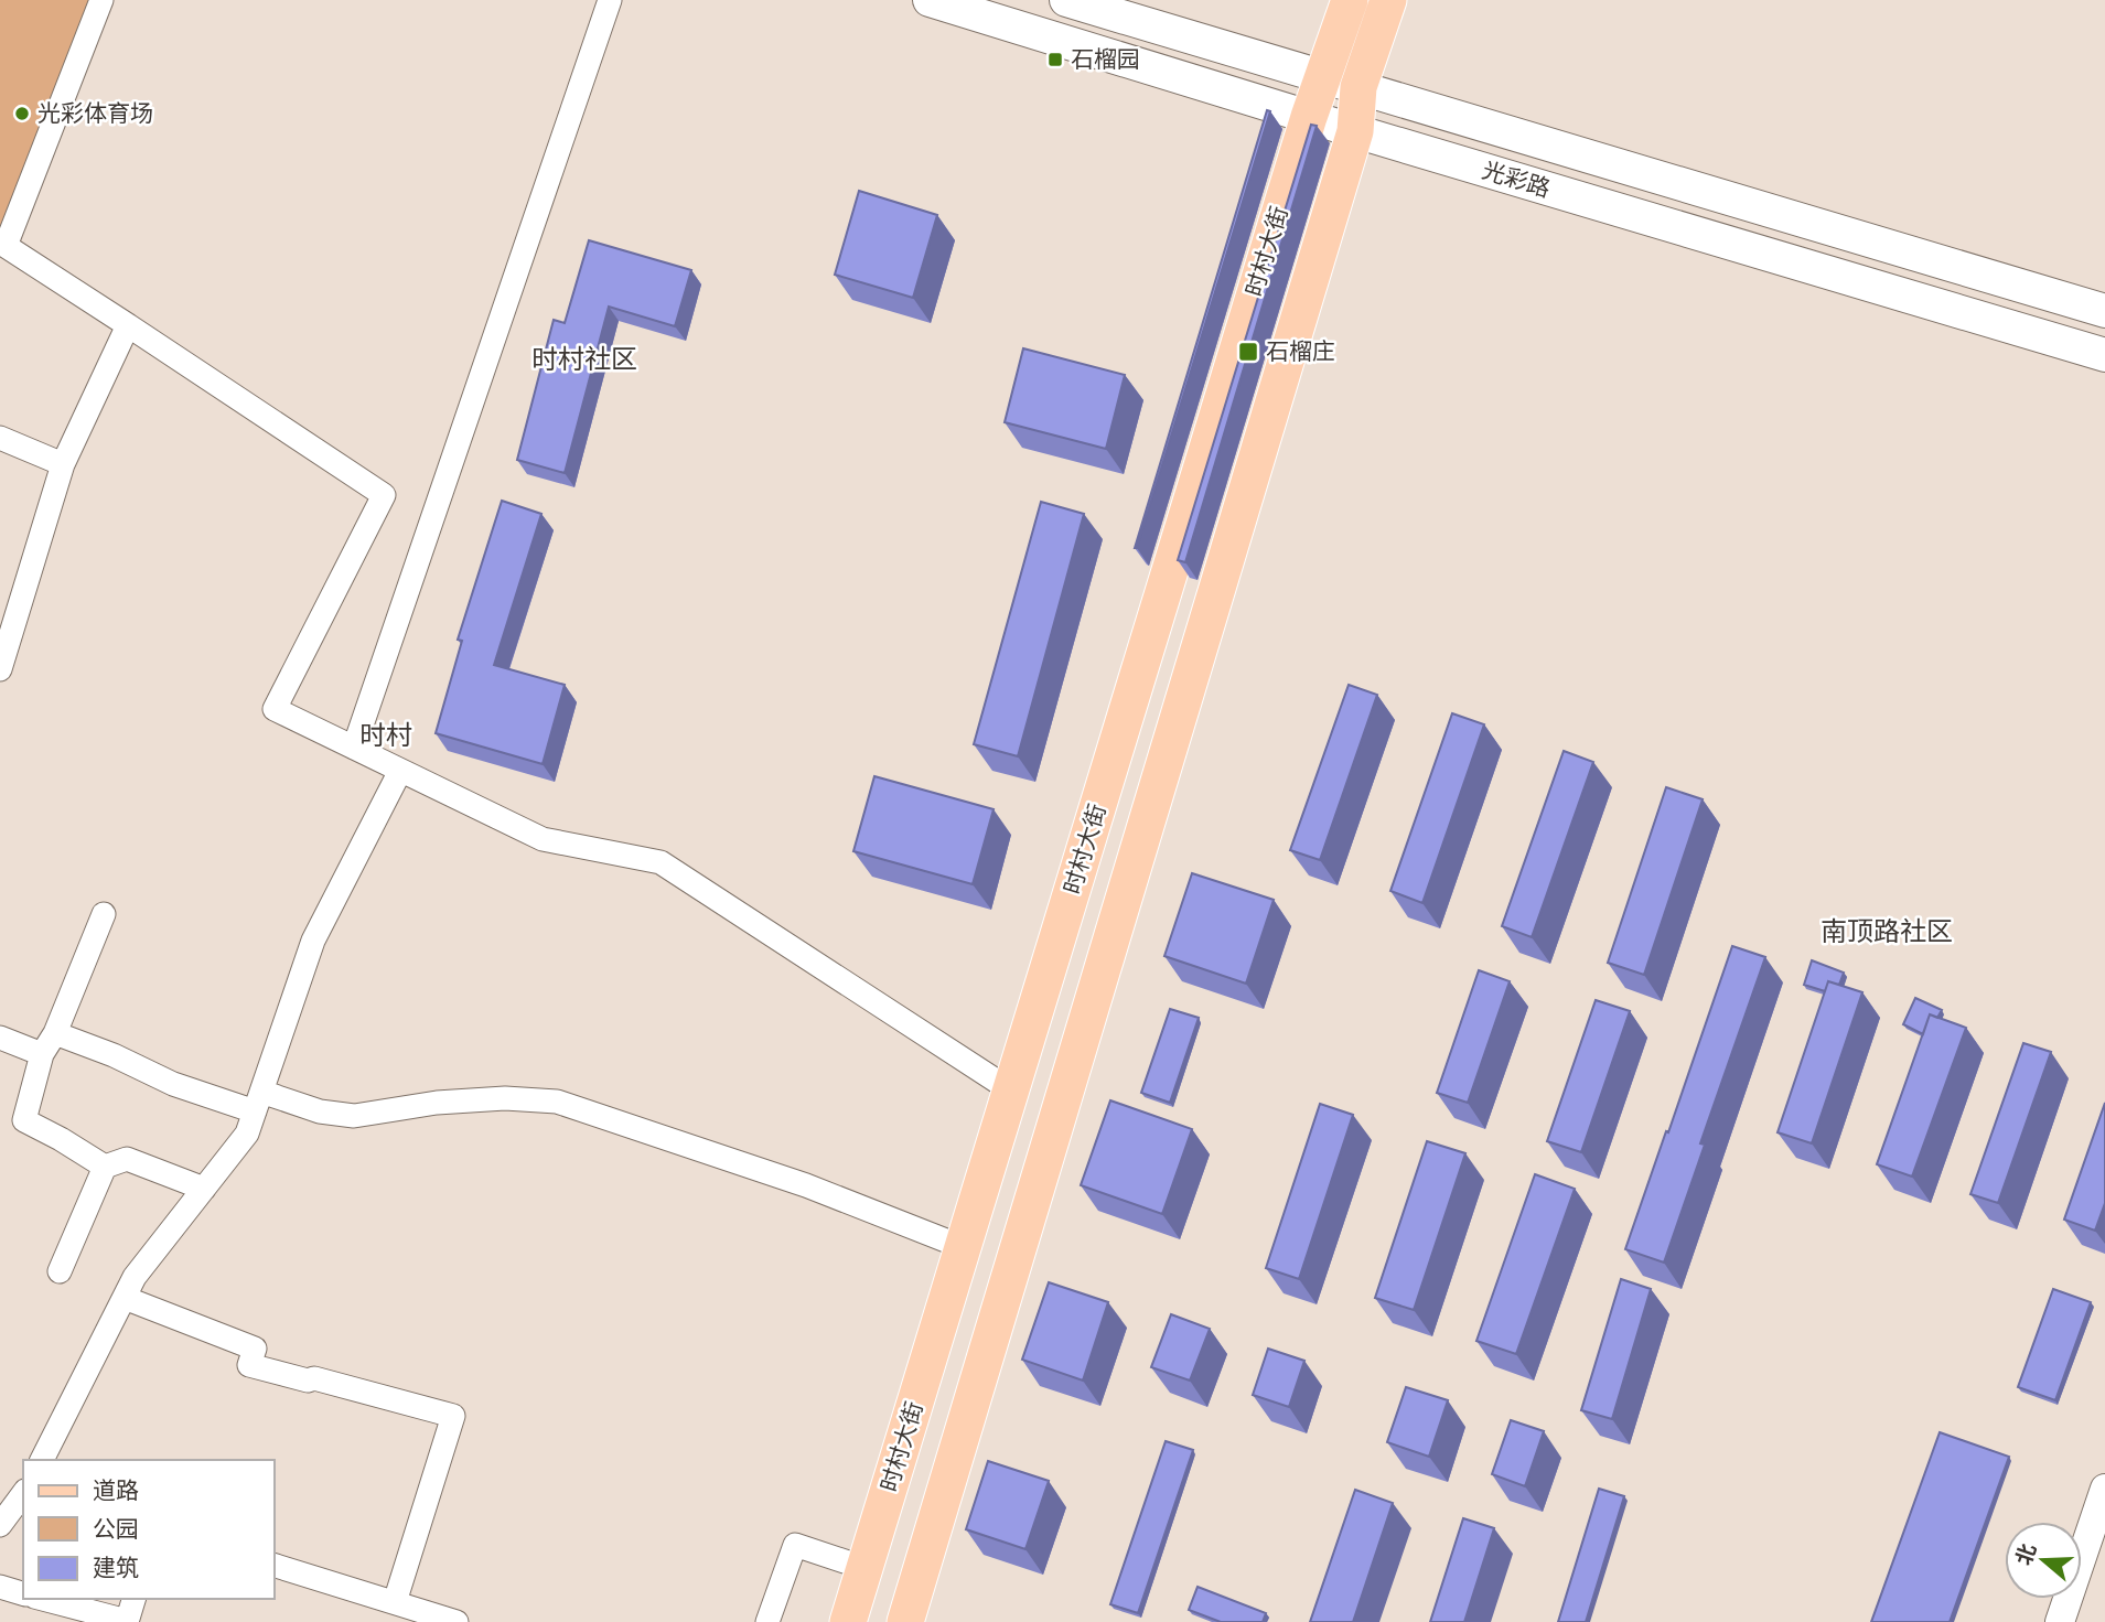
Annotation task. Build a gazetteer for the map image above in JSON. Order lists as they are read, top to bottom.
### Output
{
  "streets": {
    "main road": ["光彩路", "时村大街"]
  },
  "crossings": [
    ["光彩路", "时村大街"]
  ],
  "districts": ["时村社区", "时村", "南顶路社区"],
  "places": {
    "transit": ["石榴园", "石榴庄"],
    "other": ["光彩体育场"]
  },
  "legend": ["道路", "公园", "建筑"],
  "north": "left"
}
